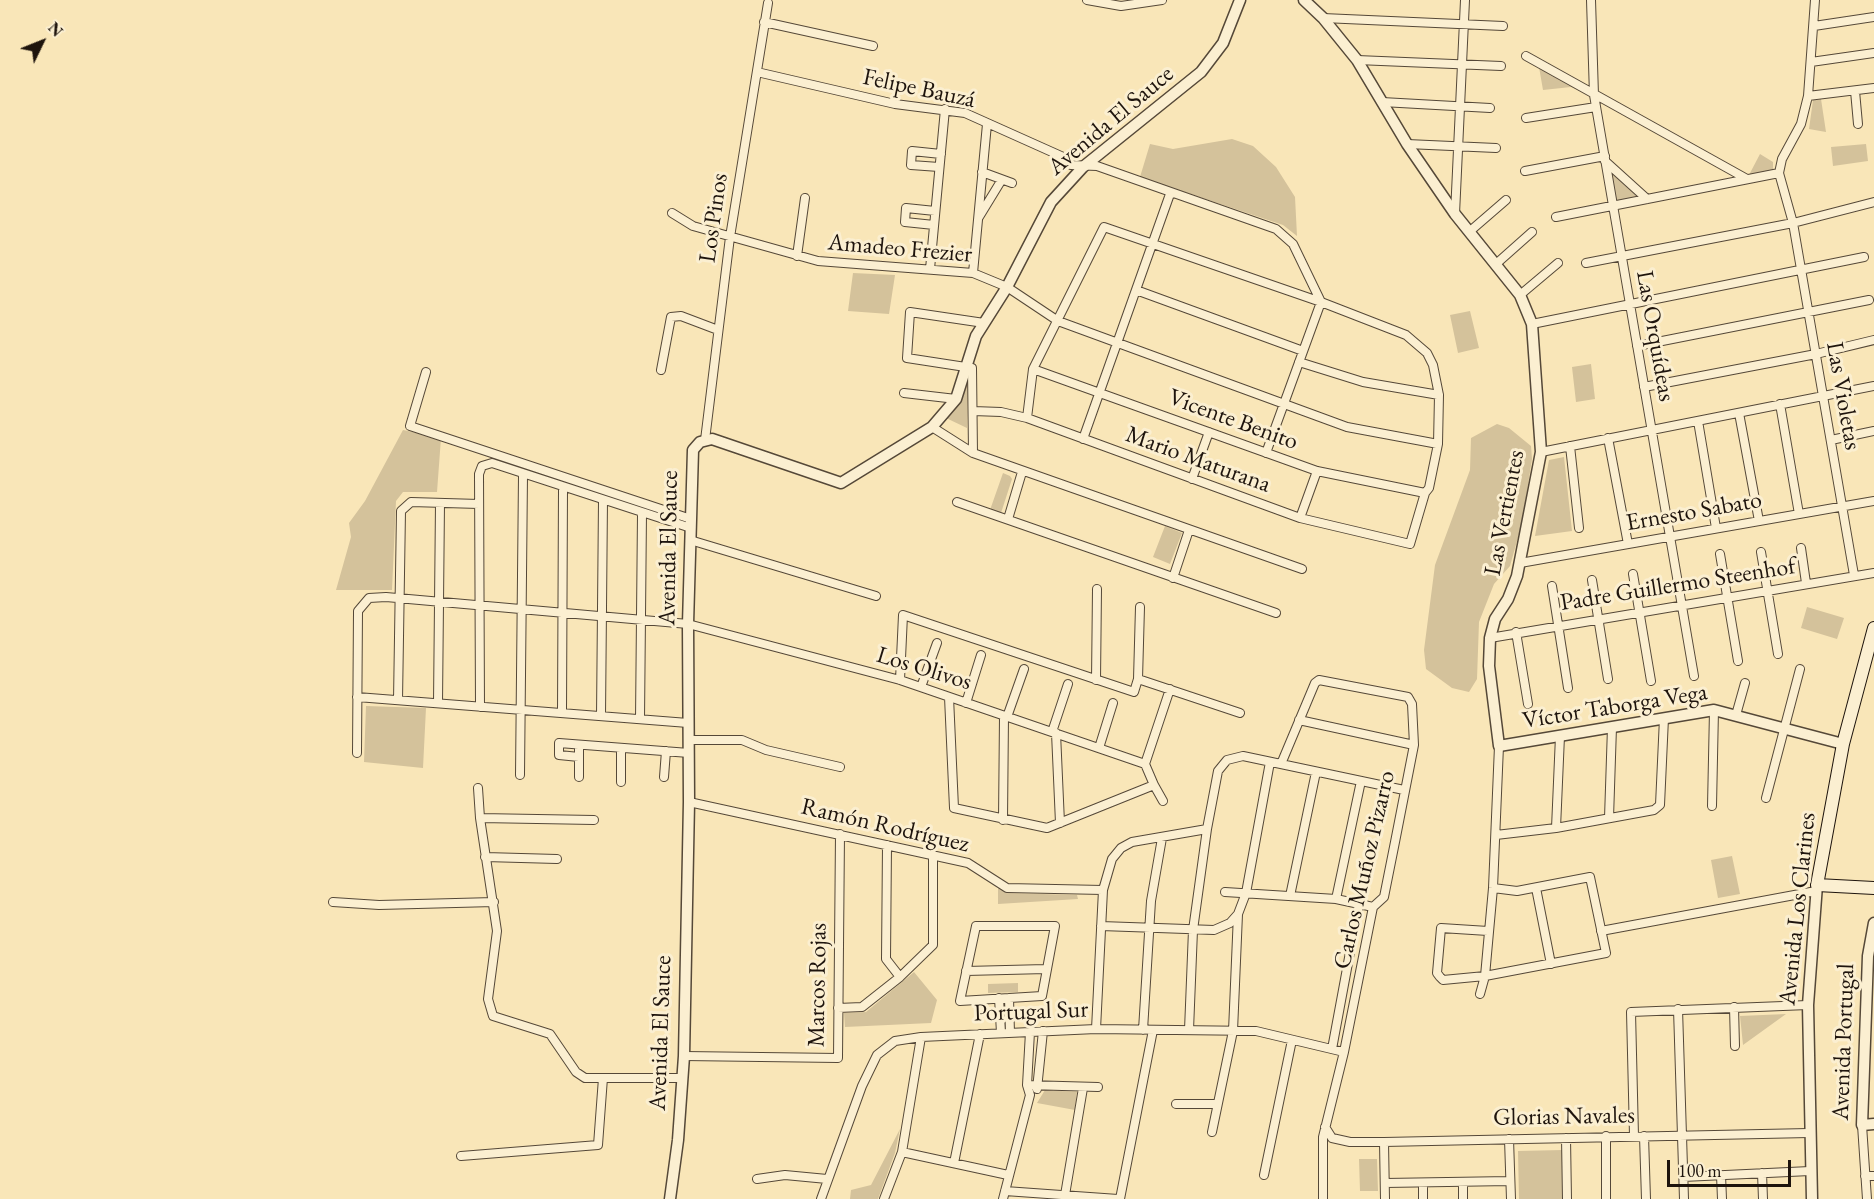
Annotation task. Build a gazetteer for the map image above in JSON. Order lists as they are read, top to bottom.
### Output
{
  "streets": {
    "main road": ["Avenida Los Clarines"],
    "street": [
      "Felipe Bauzá",
      "Avenida El Sauce",
      "Los Pinos",
      "Amadeo Frezier",
      "Las Orquídeas",
      "Las Violetas",
      "Vicente Benito",
      "Mario Maturana",
      "Ernesto Sabato",
      "Las Vertientes",
      "Padre Guillermo Steenhof",
      "Los Olivos",
      "Víctor Taborga Vega",
      "Ramón Rodríguez",
      "Carlos Muñoz Pizarro",
      "Marcos Rojas",
      "Portugal Sur",
      "Avenida Portugal",
      "Glorias Navales"
    ]
  },
  "crossings": [
    ["Felipe Bauzá", "Avenida El Sauce"],
    ["Felipe Bauzá", "Los Pinos"],
    ["Avenida El Sauce", "Los Pinos"],
    ["Avenida El Sauce", "Amadeo Frezier"],
    ["Avenida El Sauce", "Los Olivos"],
    ["Avenida El Sauce", "Ramón Rodríguez"],
    ["Avenida El Sauce", "Marcos Rojas"],
    ["Los Pinos", "Amadeo Frezier"],
    ["Las Orquídeas", "Ernesto Sabato"],
    ["Las Orquídeas", "Padre Guillermo Steenhof"],
    ["Las Violetas", "Ernesto Sabato"],
    ["Las Violetas", "Padre Guillermo Steenhof"],
    ["Vicente Benito", "Mario Maturana"],
    ["Ernesto Sabato", "Las Vertientes"],
    ["Las Vertientes", "Padre Guillermo Steenhof"],
    ["Las Vertientes", "Víctor Taborga Vega"],
    ["Víctor Taborga Vega", "Avenida Los Clarines"],
    ["Ramón Rodríguez", "Marcos Rojas"],
    ["Carlos Muñoz Pizarro", "Portugal Sur"],
    ["Carlos Muñoz Pizarro", "Glorias Navales"],
    ["Avenida Los Clarines", "Glorias Navales"]
  ],
  "scale_bar": "100 m",
  "north": "top right"
}
